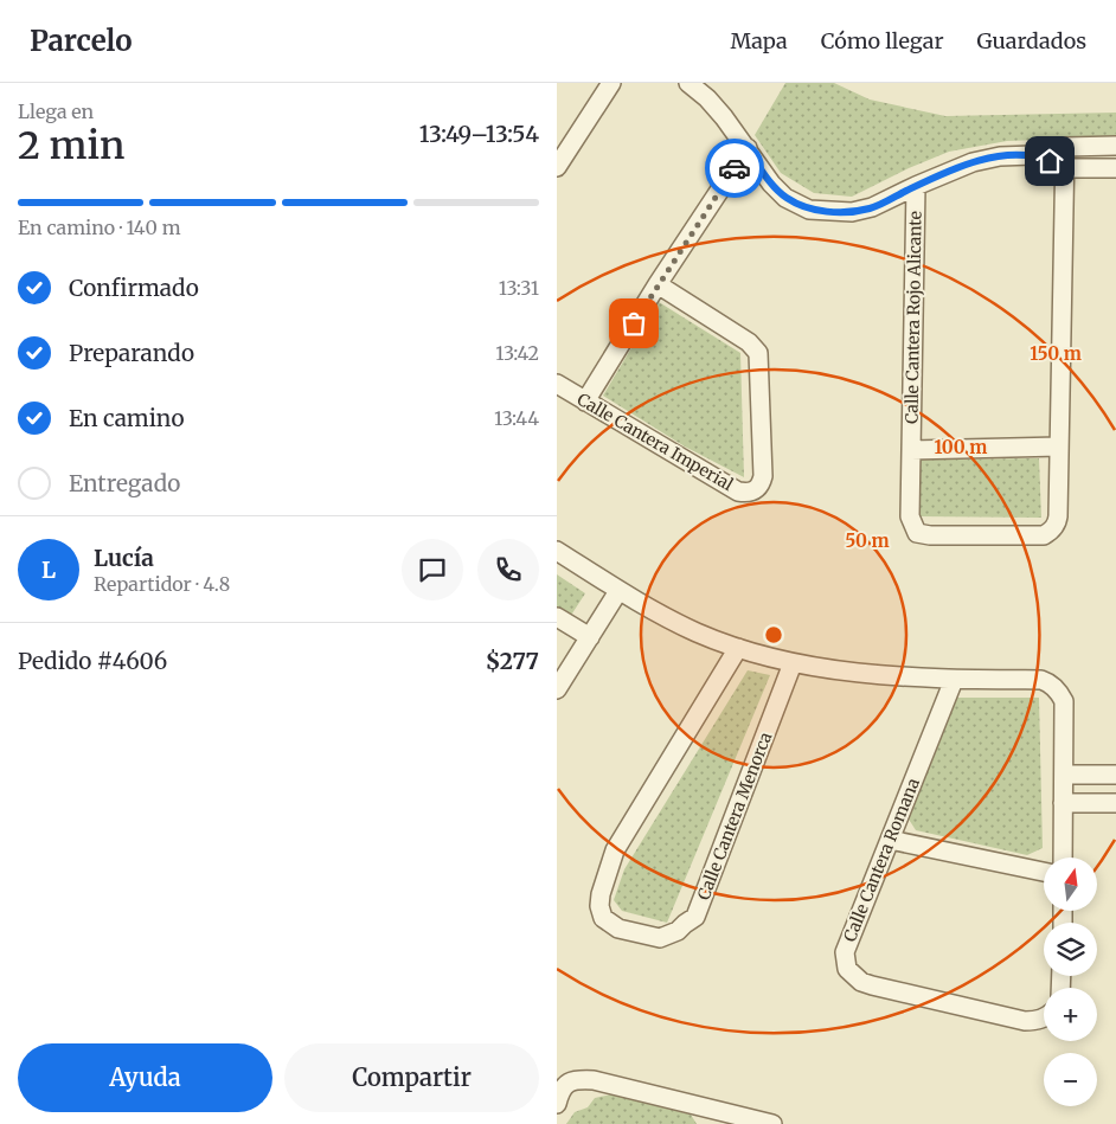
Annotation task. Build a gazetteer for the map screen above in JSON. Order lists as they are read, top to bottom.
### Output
{
  "streets": {
    "street": [
      "Calle Cantera Rojo Alicante",
      "Calle Cantera Imperial",
      "Calle Cantera Menorca",
      "Calle Cantera Romana"
    ]
  },
  "north": "top",
  "page": {
    "header": "Parcelo",
    "nav": ["Mapa", "Cómo llegar", "Guardados"],
    "heading": ["2 min", "Llega en", "13:49–13:54"],
    "panel": [
      "Lucía",
      "Repartidor · 4.8",
      "Pedido #4606",
      "$277"
    ],
    "bar": "En camino · 140 m",
    "list": [
      ["Confirmado", "13:31"],
      ["Preparando", "13:42"],
      ["En camino", "13:44"],
      "Entregado"
    ],
    "round": "L",
    "map_buttons": ["+", "−"],
    "buttons": ["Ayuda", "Compartir"]
  },
  "rings": ["150 m", "100 m", "50 m"]
}
